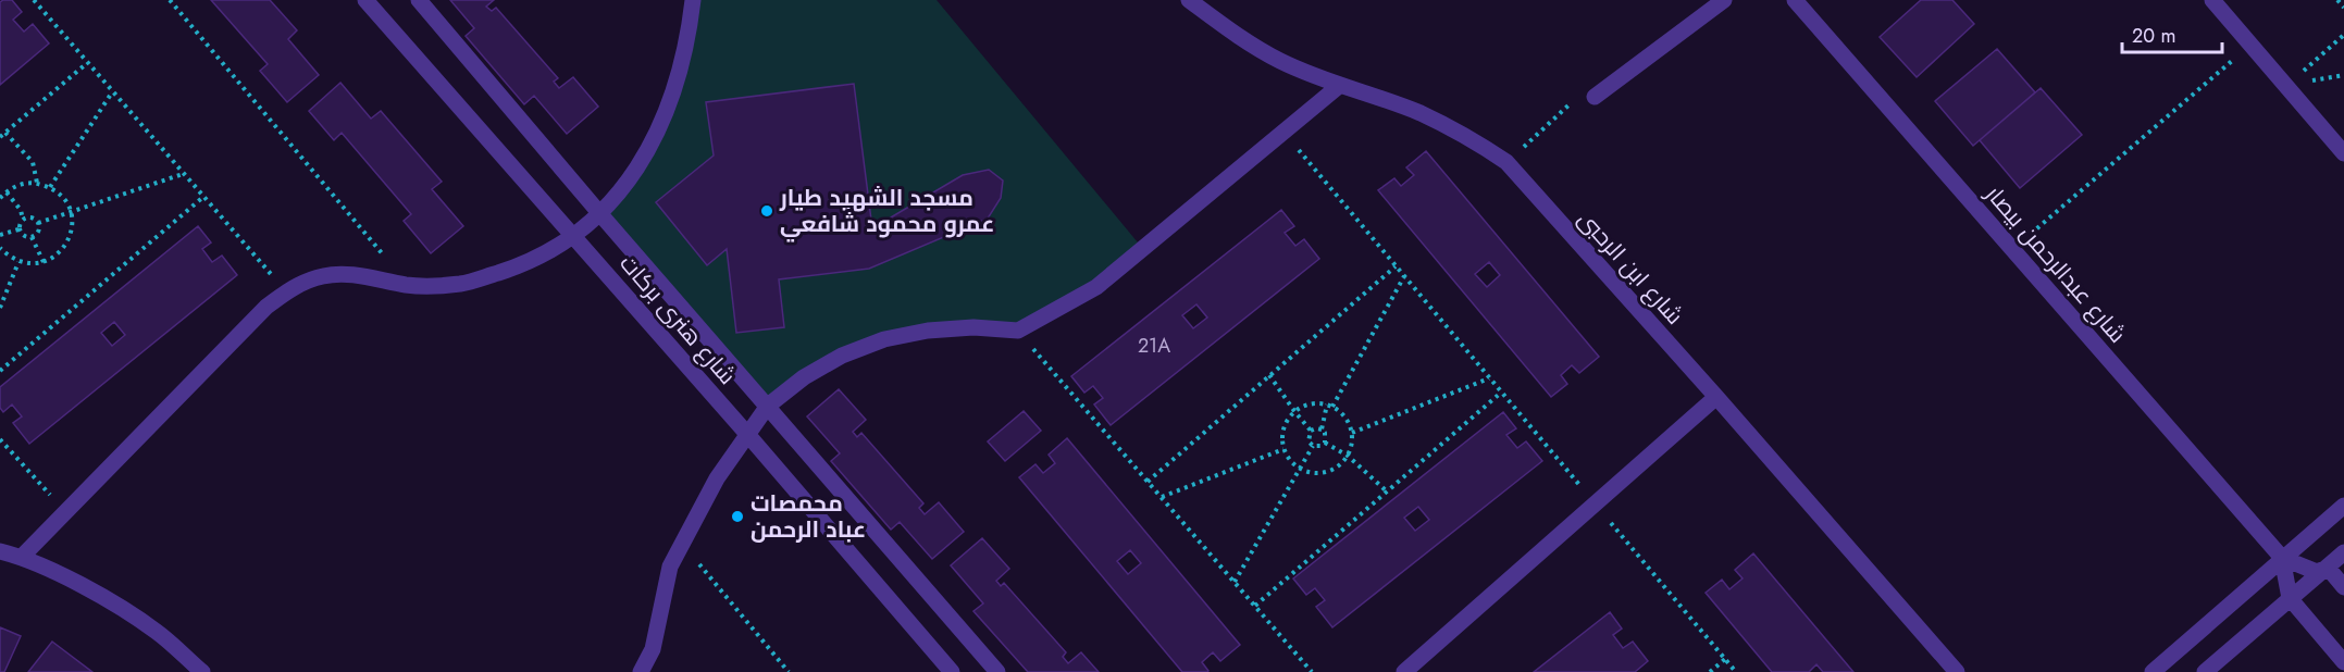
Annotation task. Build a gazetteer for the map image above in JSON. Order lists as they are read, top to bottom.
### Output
{
  "streets": {
    "street": ["شارع عبدالرحمن بيصار", "شارع ابن الرحبى", "شارع هنرى بركات"]
  },
  "places": ["مسجد الشهيد طيار عمرو محمود شافعي", "محمصات عباد الرحمن"],
  "house_numbers": ["21A"],
  "scale_bar": "20 m"
}
